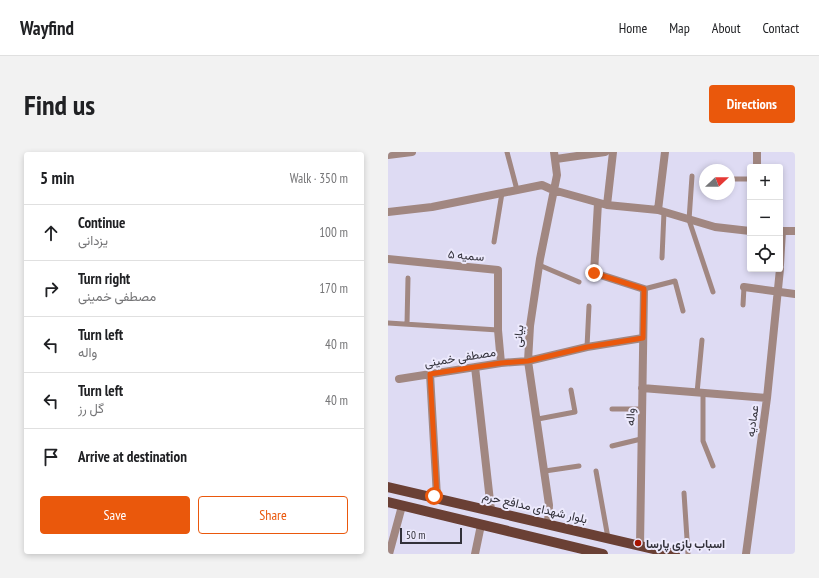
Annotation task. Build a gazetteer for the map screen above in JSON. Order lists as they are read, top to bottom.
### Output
{
  "streets": {
    "main road": ["بلوار شهدای مدافع حرم"],
    "street": [
      "سمیه ۵",
      "بیانی",
      "مصطفی خمینی",
      "واله",
      "عمادیه"
    ]
  },
  "crossings": [
    ["سمیه ۵", "مصطفی خمینی"],
    ["بیانی", "مصطفی خمینی"],
    ["بیانی", "بلوار شهدای مدافع حرم"],
    ["مصطفی خمینی", "واله"],
    ["واله", "بلوار شهدای مدافع حرم"]
  ],
  "places": ["اسباب بازی پارسا"],
  "scale_bar": "50 m",
  "north": "right",
  "page": {
    "header": "Wayfind",
    "nav": [
      "Home",
      "Map",
      "About",
      "Contact"
    ],
    "buttons": [
      "Directions",
      ["Save", "Share"]
    ],
    "title": "Find us",
    "heading": ["5 min", "Walk · 350 m"],
    "map_buttons": ["+", "−"],
    "list": [
      ["Continue", "یزدانی", "100 m"],
      ["Turn right", "مصطفی خمینی", "170 m"],
      ["Turn left", "واله", "40 m"],
      ["Turn left", "گل رز", "40 m"],
      "Arrive at destination"
    ],
    "scale": "50 m"
  }
}
